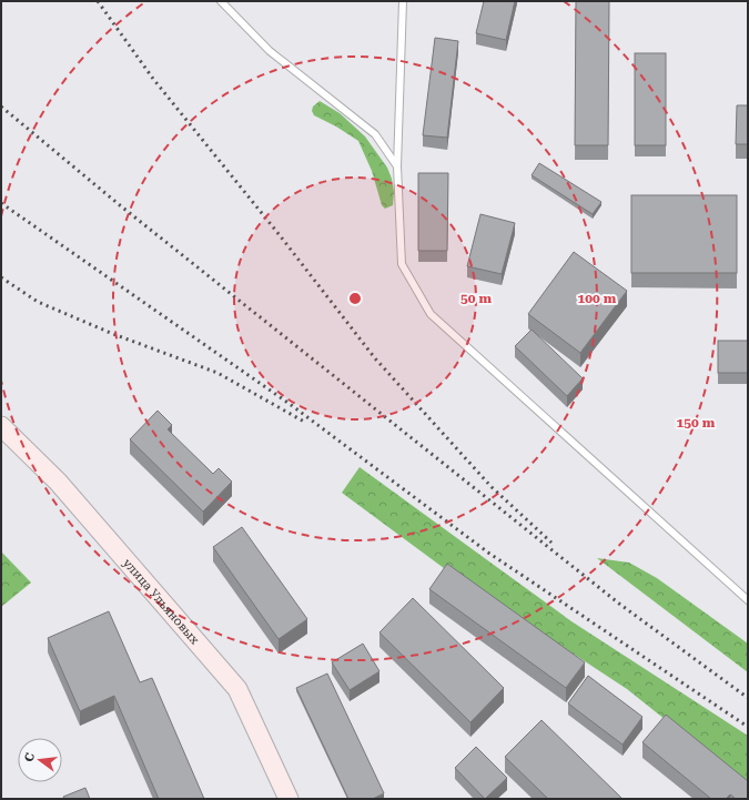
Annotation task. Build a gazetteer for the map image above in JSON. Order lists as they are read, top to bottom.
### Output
{
  "streets": {
    "street": ["улица Ульяновых"]
  },
  "north": "left",
  "rings": ["50 m", "100 m", "150 m"]
}
